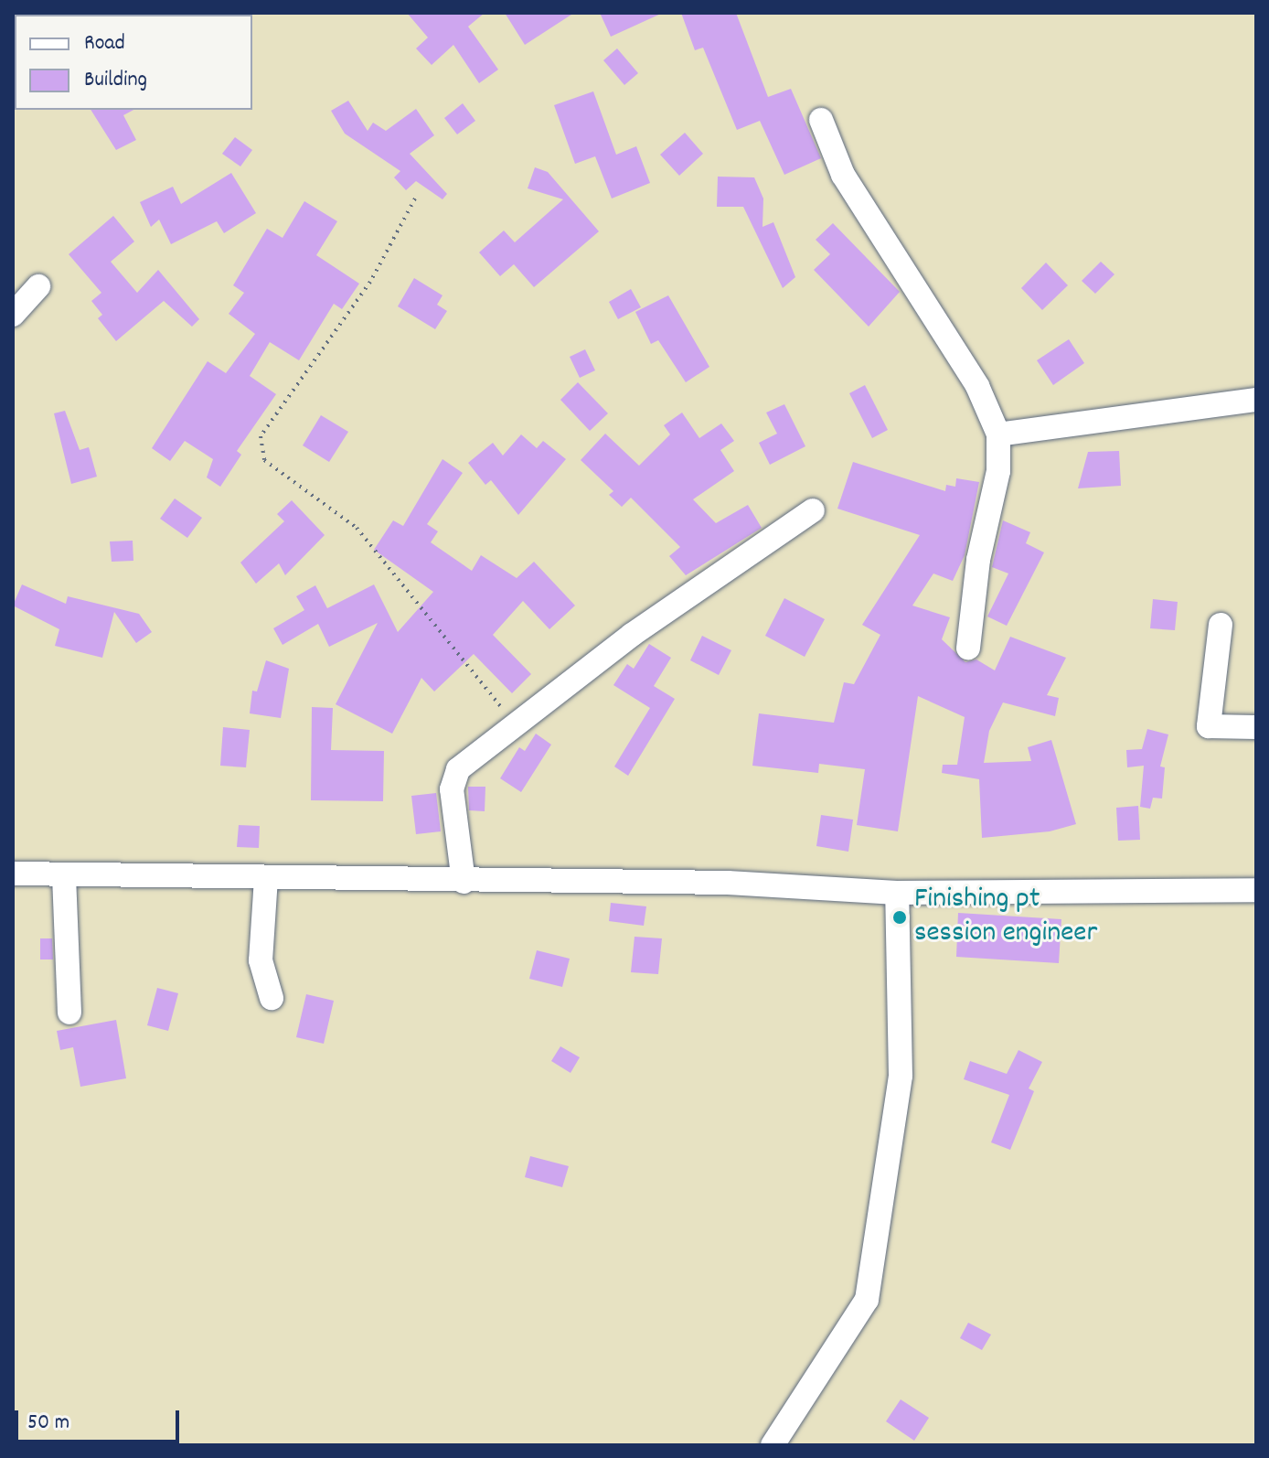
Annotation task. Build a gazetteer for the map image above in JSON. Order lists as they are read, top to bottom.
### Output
{
  "places": ["Finishing pt session engineer"],
  "legend": ["Road", "Building"],
  "scale_bar": "50 m"
}
